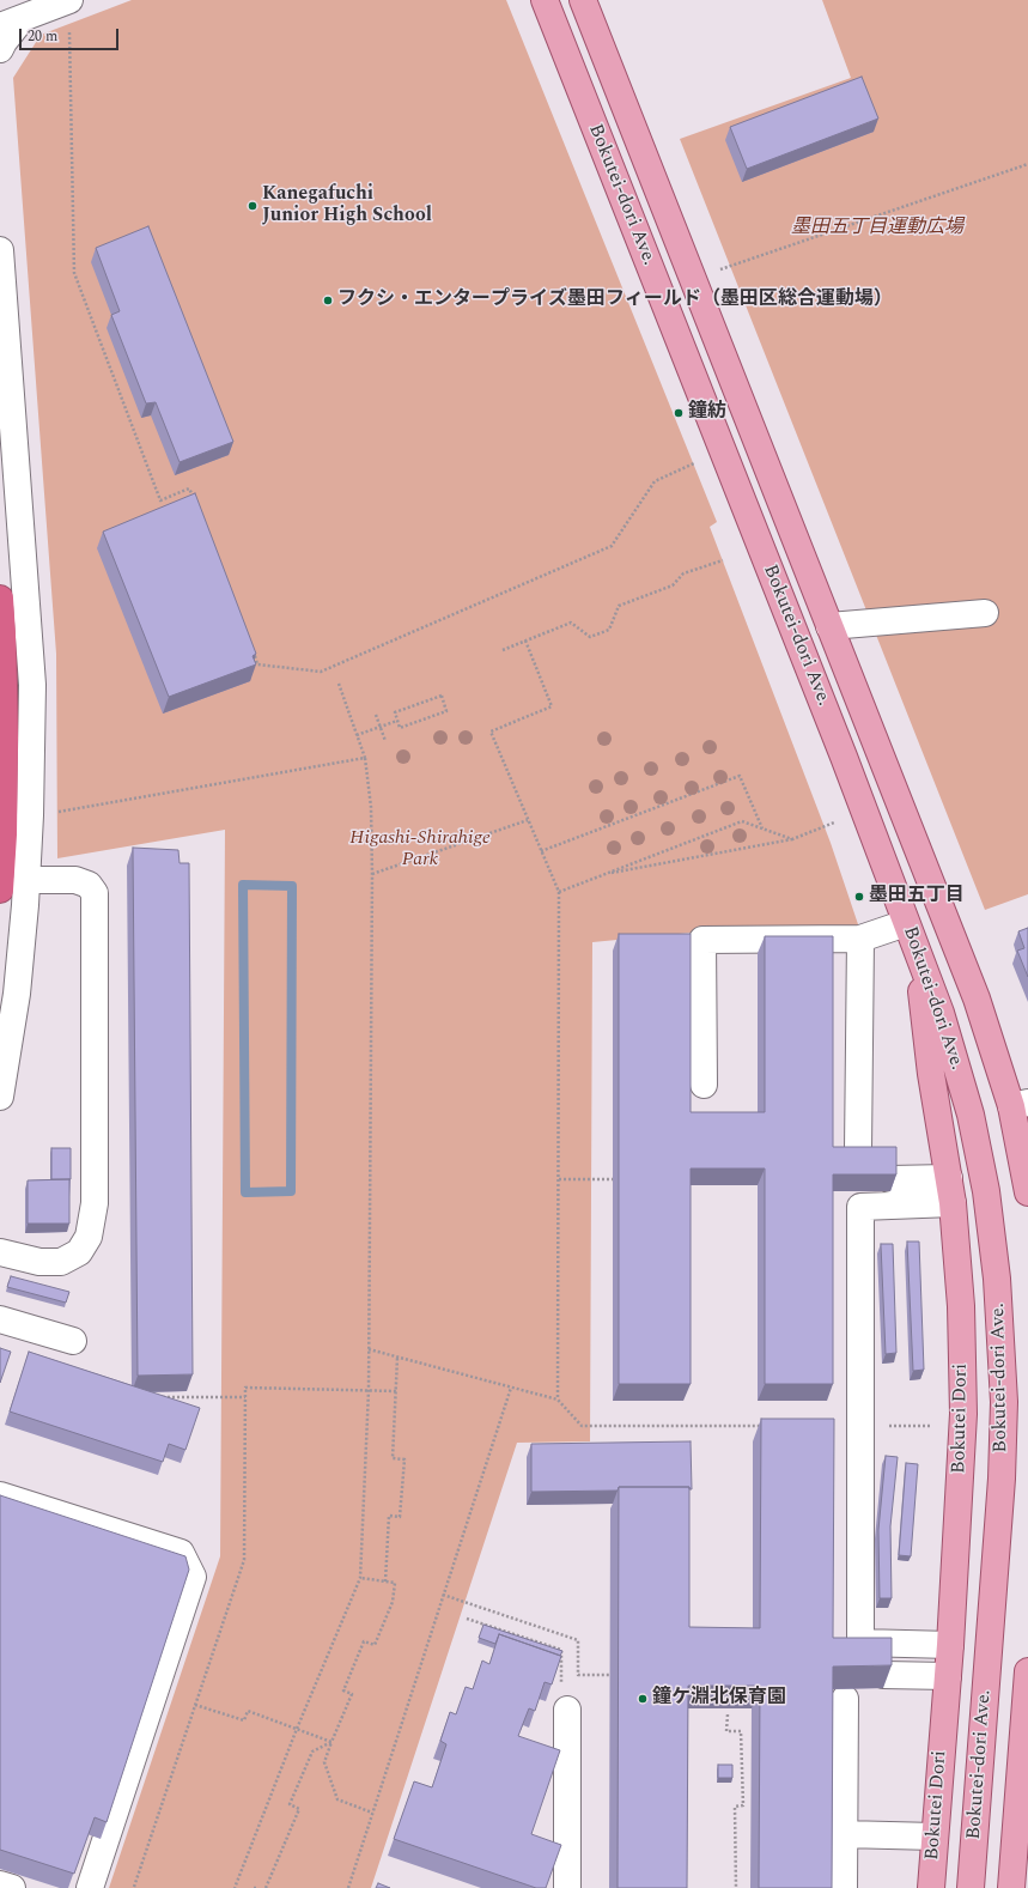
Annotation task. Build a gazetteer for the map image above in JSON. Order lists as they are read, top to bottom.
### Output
{
  "streets": {
    "main road": ["Bokutei-dori Ave.", "Bokutei Dori"]
  },
  "crossings": [
    ["Bokutei-dori Ave.", "Bokutei Dori"]
  ],
  "parks": ["墨田五丁目運動広場", "Higashi-Shirahige Park"],
  "places": [
    "Kanegafuchi Junior High School",
    "フクシ・エンタープライズ墨田フィールド（墨田区総合運動場）",
    "鐘紡",
    "墨田五丁目",
    "鐘ケ淵北保育園"
  ],
  "scale_bar": "20 m"
}
